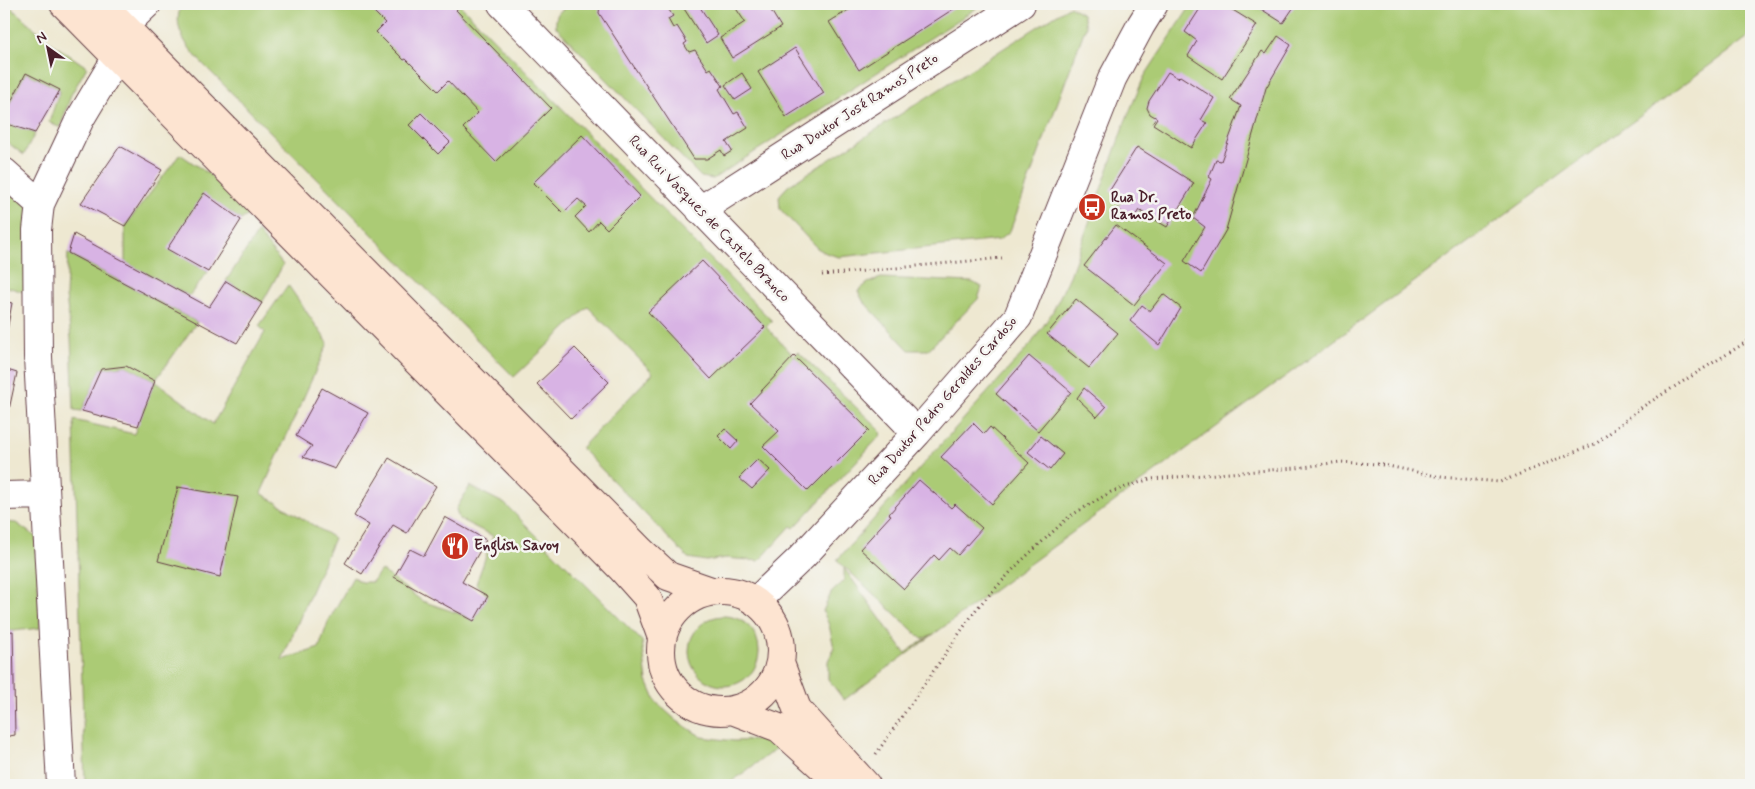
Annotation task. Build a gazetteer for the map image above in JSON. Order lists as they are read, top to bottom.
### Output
{
  "streets": {
    "street": ["Rua Doutor José Ramos Preto", "Rua Rui Vasques de Castelo Branco", "Rua Doutor Pedro Geraldes Cardoso"]
  },
  "crossings": [
    ["Rua Doutor José Ramos Preto", "Rua Rui Vasques de Castelo Branco"],
    ["Rua Rui Vasques de Castelo Branco", "Rua Doutor Pedro Geraldes Cardoso"]
  ],
  "places": {
    "bus stop": ["Rua Dr. Ramos Preto"],
    "restaurant": ["English Savoy"]
  },
  "north": "top left"
}
